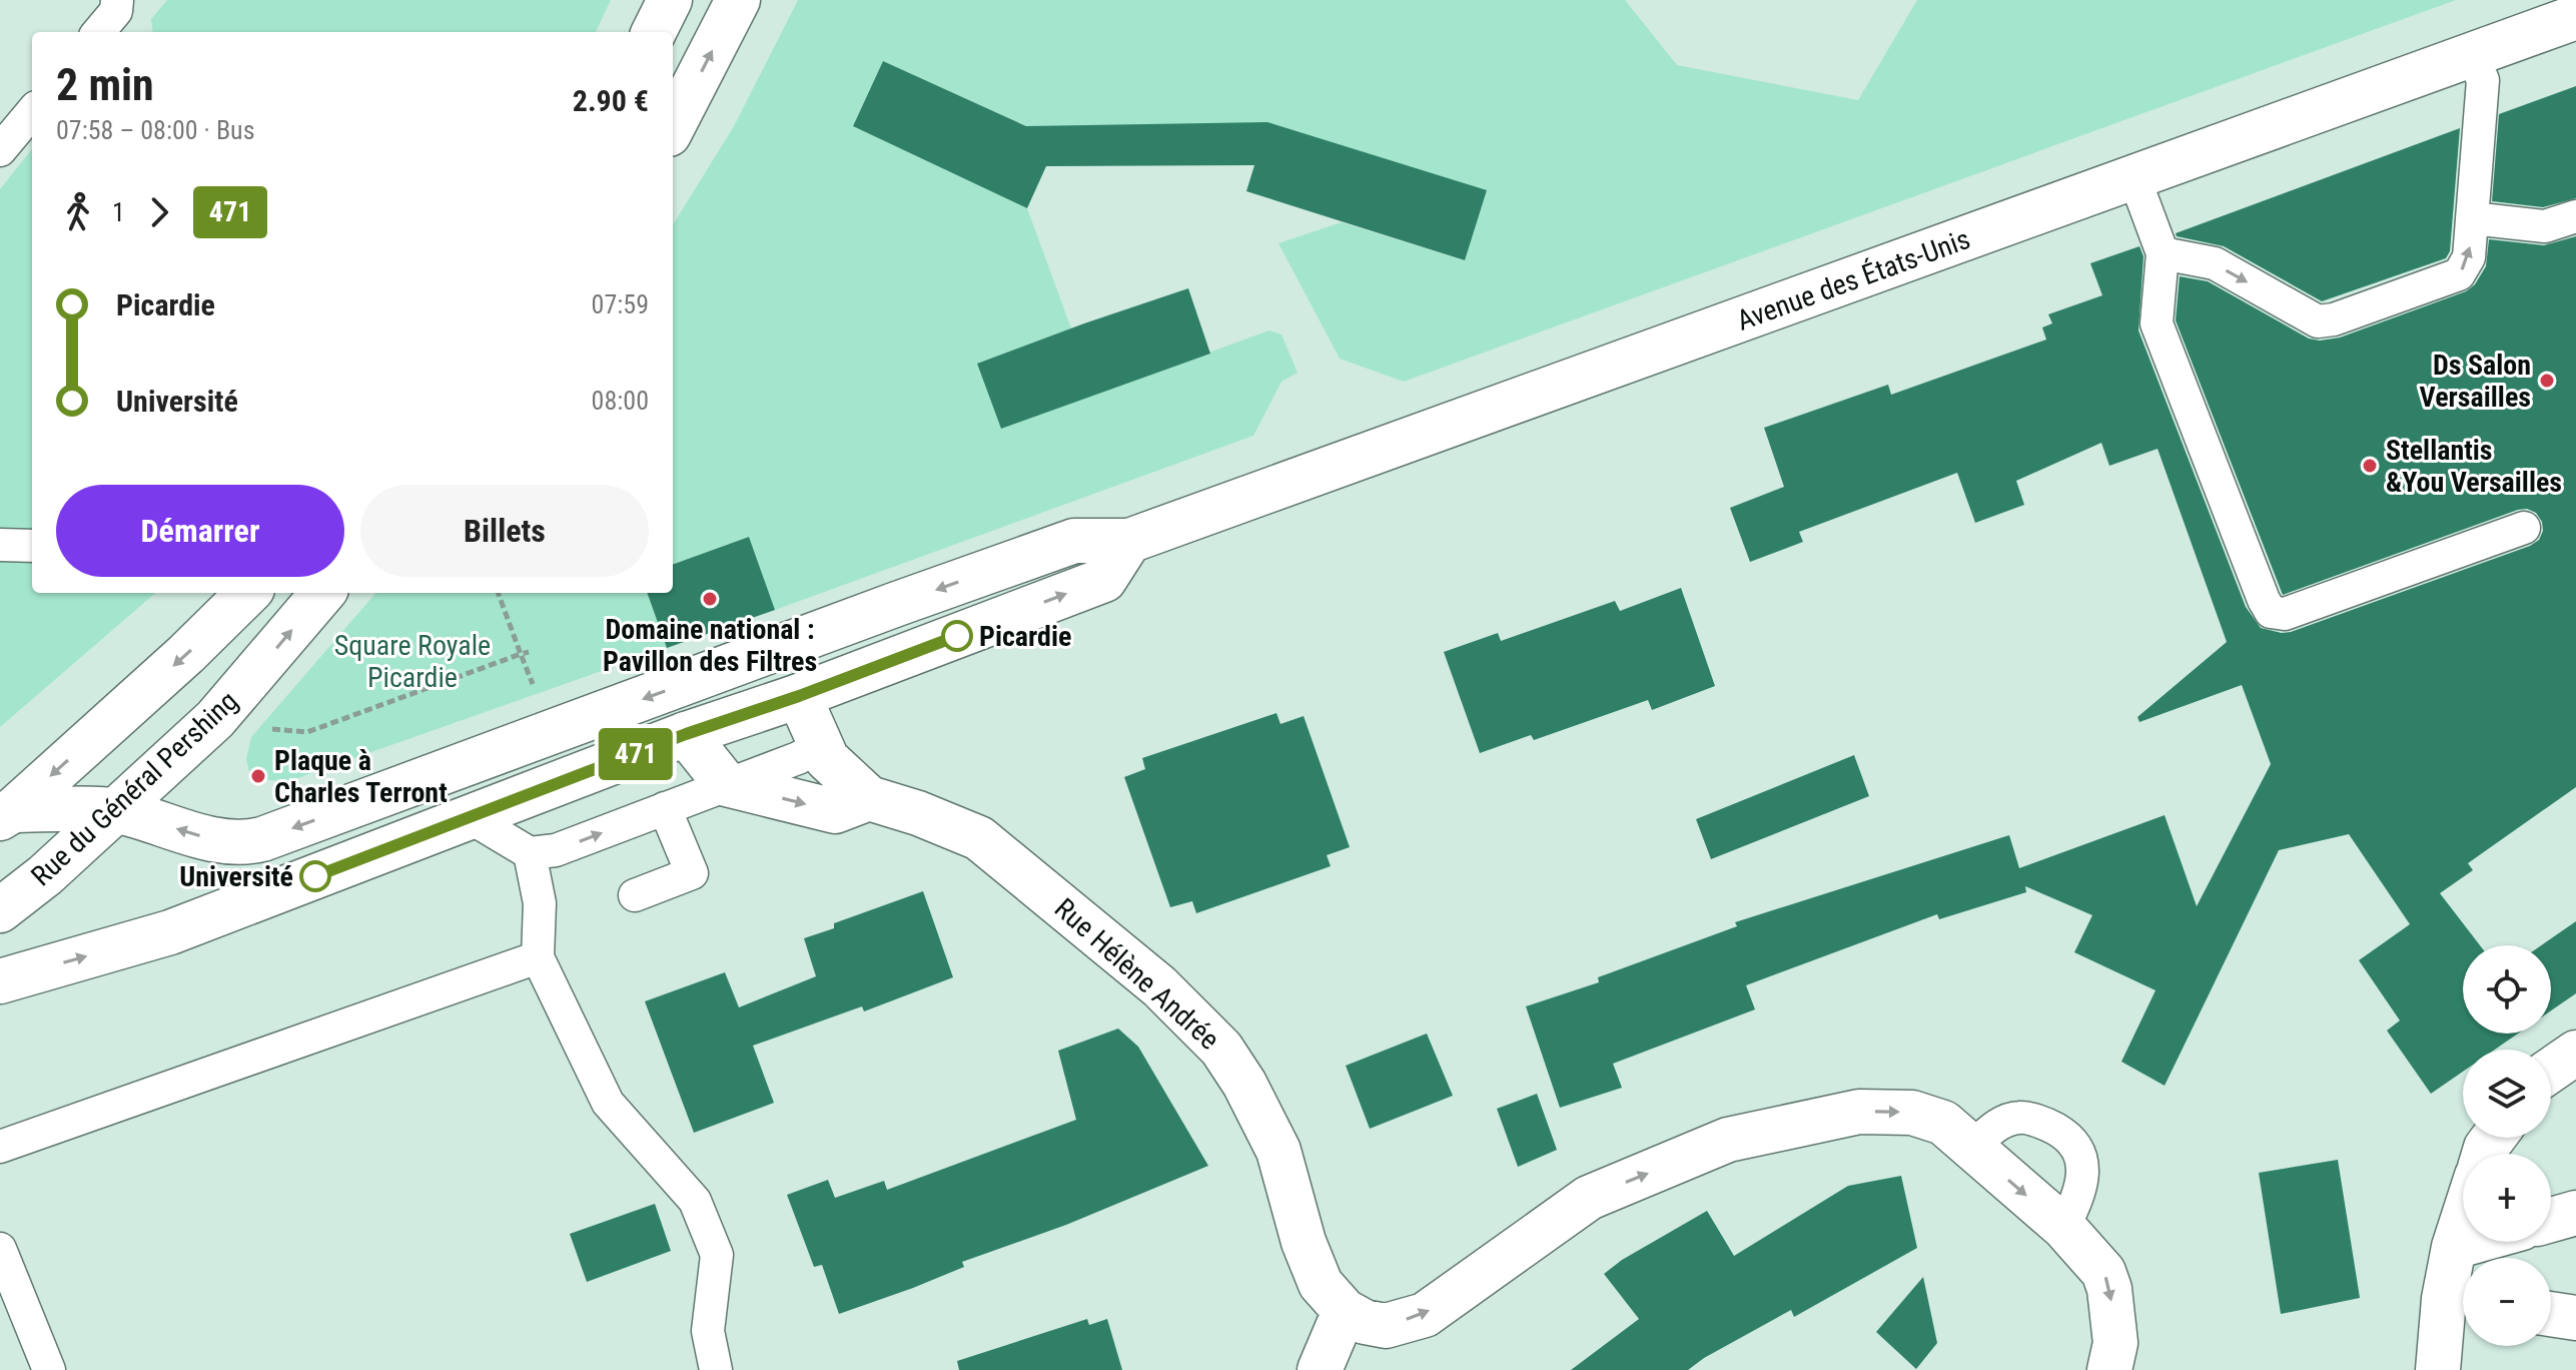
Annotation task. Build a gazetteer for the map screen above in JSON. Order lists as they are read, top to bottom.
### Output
{
  "streets": {
    "main road": ["Avenue des États-Unis", "Rue du Général Pershing", "Rue Hélène Andrée"]
  },
  "crossings": [
    ["Avenue des États-Unis", "Rue du Général Pershing"]
  ],
  "parks": ["Square Royale Picardie"],
  "places": [
    "Ds Salon Versailles",
    "Stellantis &You Versailles",
    "Domaine national : Pavillon des Filtres",
    "Picardie",
    "Plaque à Charles Terront",
    "Université"
  ],
  "lines": ["bus line 471"],
  "page": {
    "on_map": "471",
    "heading": ["2 min", "07:58 – 08:00 · Bus", "2.90 €"],
    "legs": ["1", "471"],
    "list": [
      {
        "name": "Picardie",
        "value": "07:59"
      },
      {
        "name": "Université",
        "value": "08:00"
      }
    ],
    "buttons": ["Démarrer", "Billets"],
    "map_buttons": ["+", "−"]
  }
}
